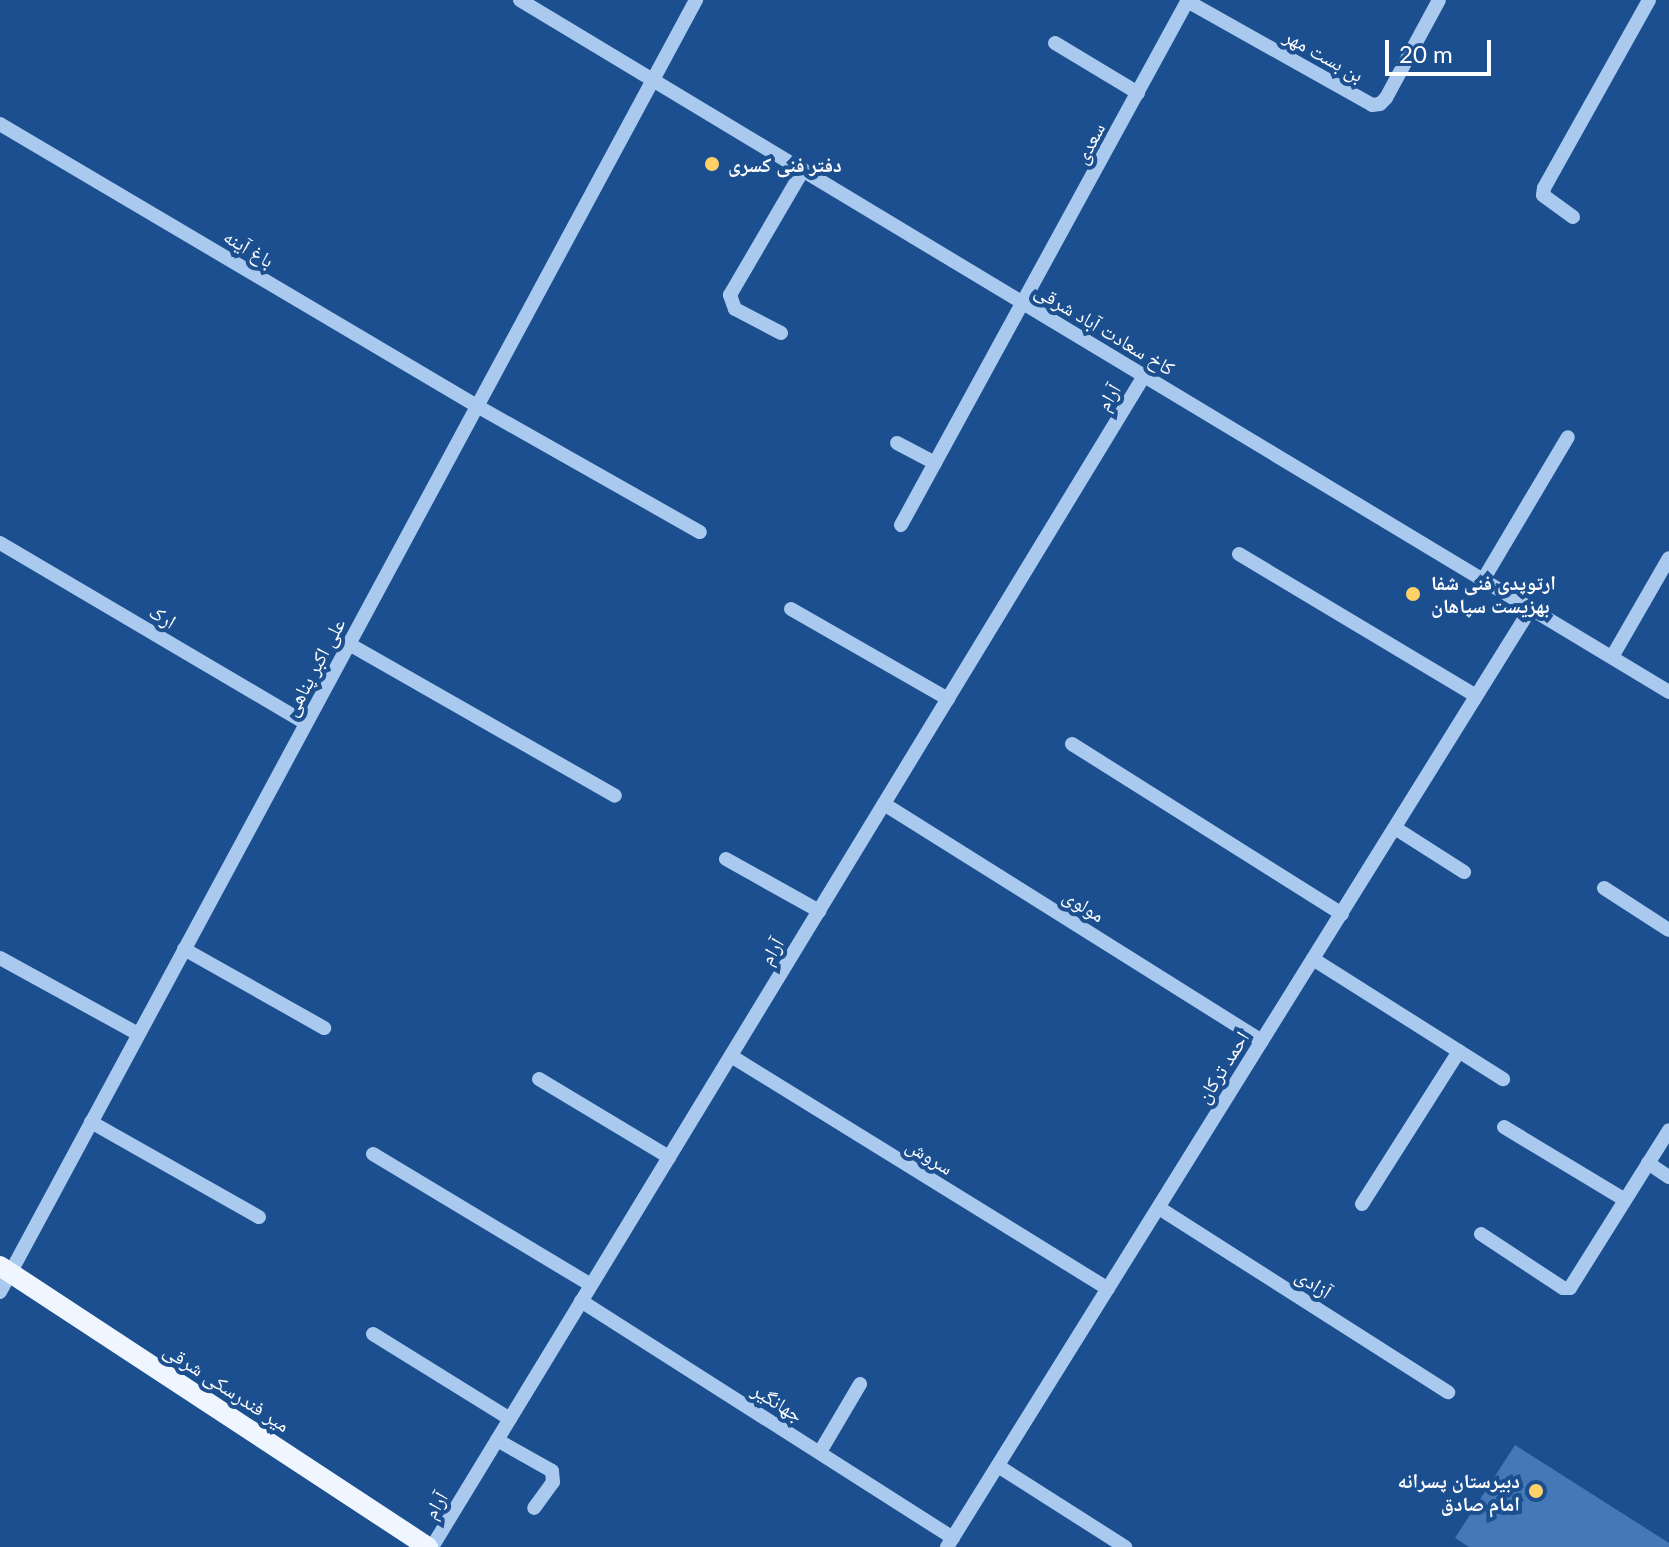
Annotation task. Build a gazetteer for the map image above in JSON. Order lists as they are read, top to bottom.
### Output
{
  "streets": {
    "main road": ["میر فندرسکی شرقی"],
    "street": [
      "بن بست مهر",
      "سعدی",
      "باغ آینه",
      "کاخ سعادت آباد شرقی",
      "آرام",
      "ارک",
      "علی اکبر پناهی",
      "مولوی",
      "احمد ترکان",
      "سروش",
      "آزادی",
      "جهانگیر"
    ]
  },
  "crossings": [
    ["بن بست مهر", "سعدی"],
    ["سعدی", "کاخ سعادت آباد شرقی"],
    ["باغ آینه", "علی اکبر پناهی"],
    ["کاخ سعادت آباد شرقی", "آرام"],
    ["کاخ سعادت آباد شرقی", "علی اکبر پناهی"],
    ["کاخ سعادت آباد شرقی", "احمد ترکان"],
    ["آرام", "مولوی"],
    ["آرام", "سروش"],
    ["آرام", "میر فندرسکی شرقی"],
    ["آرام", "جهانگیر"],
    ["ارک", "علی اکبر پناهی"],
    ["علی اکبر پناهی", "میر فندرسکی شرقی"],
    ["مولوی", "احمد ترکان"],
    ["احمد ترکان", "سروش"],
    ["احمد ترکان", "آزادی"],
    ["احمد ترکان", "جهانگیر"]
  ],
  "places": ["دفتر فنی کسری", "ارتوپدی فنی شفا بهزیست سپاهان", "دبیرستان پسرانه امام صادق"],
  "scale_bar": "20 m"
}
